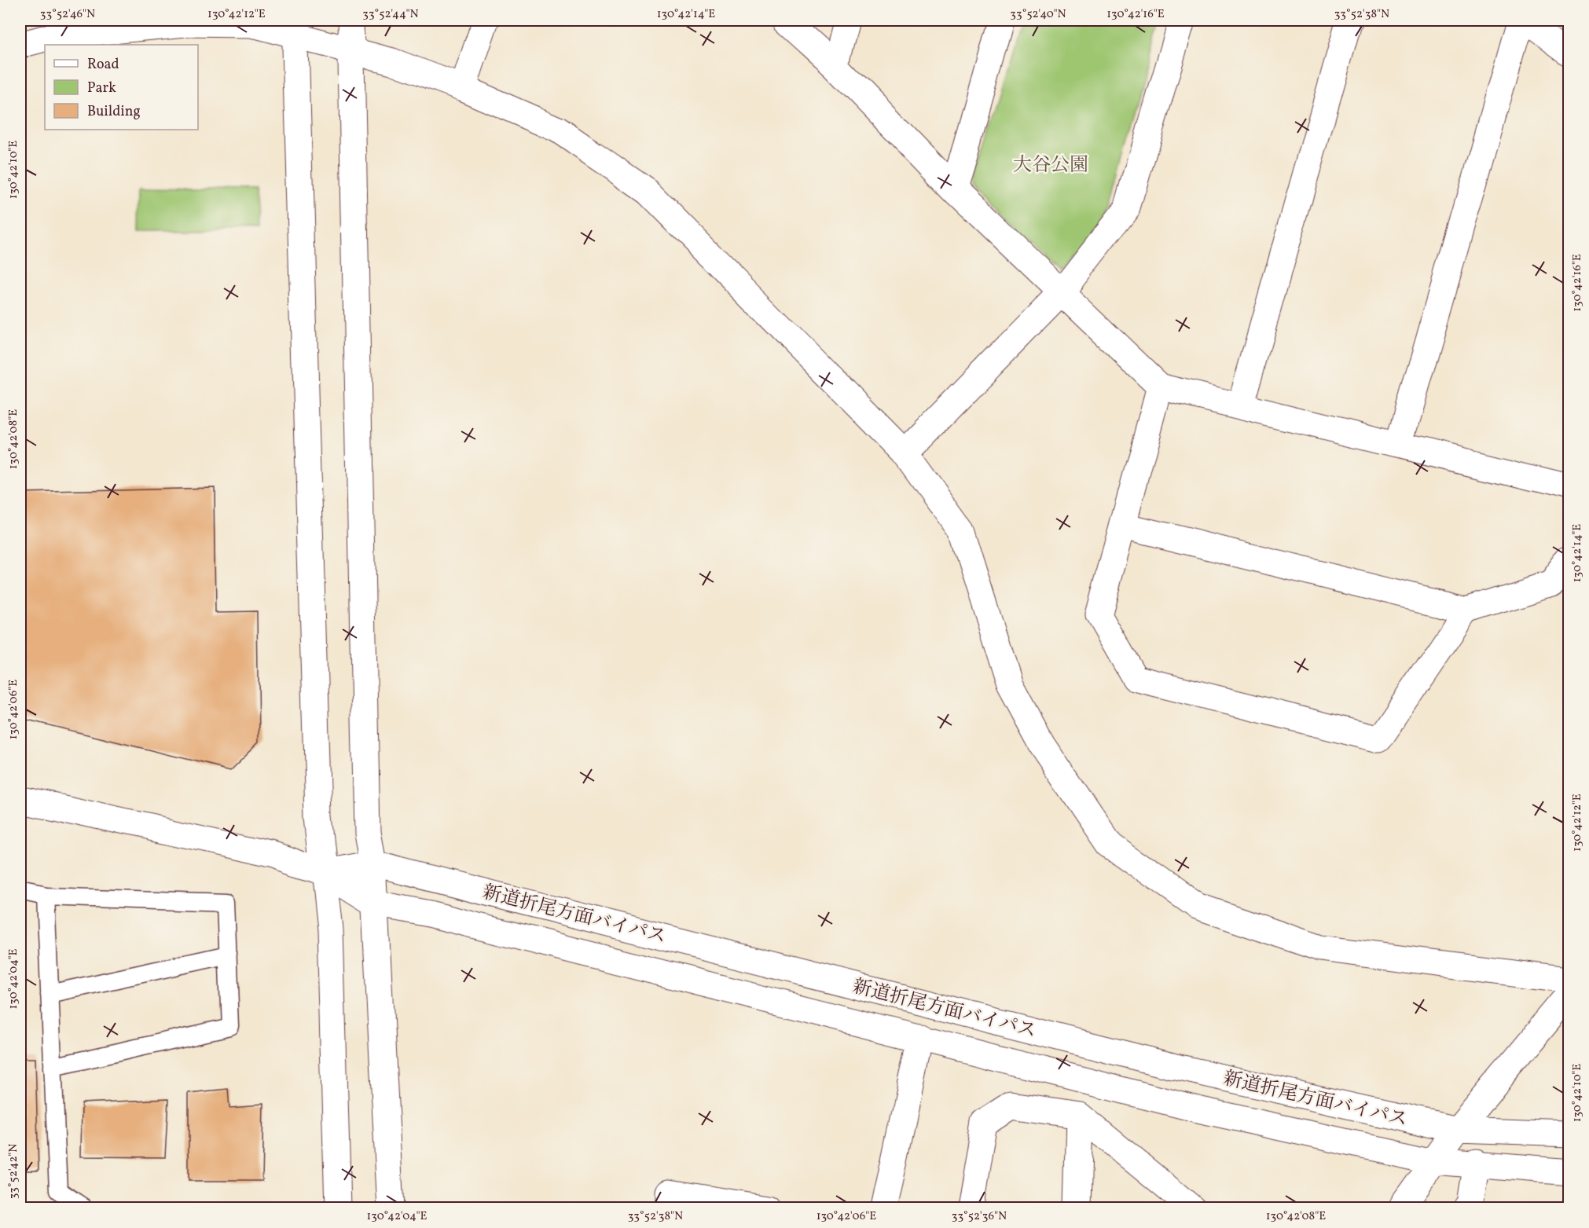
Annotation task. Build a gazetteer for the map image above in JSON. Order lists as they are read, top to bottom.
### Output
{
  "streets": {
    "street": ["新道折尾方面バイパス"]
  },
  "parks": ["大谷公園"],
  "legend": ["Road", "Park", "Building"],
  "coordinates": [
    "33°52'46\"N",
    "130°42'12\"E",
    "33°52'44\"N",
    "130°42'14\"E",
    "33°52'40\"N",
    "130°42'16\"E",
    "33°52'38\"N",
    "130°42'10\"E",
    "130°42'08\"E",
    "130°42'06\"E",
    "130°42'04\"E",
    "33°52'42\"N",
    "33°52'36\"N"
  ]
}
